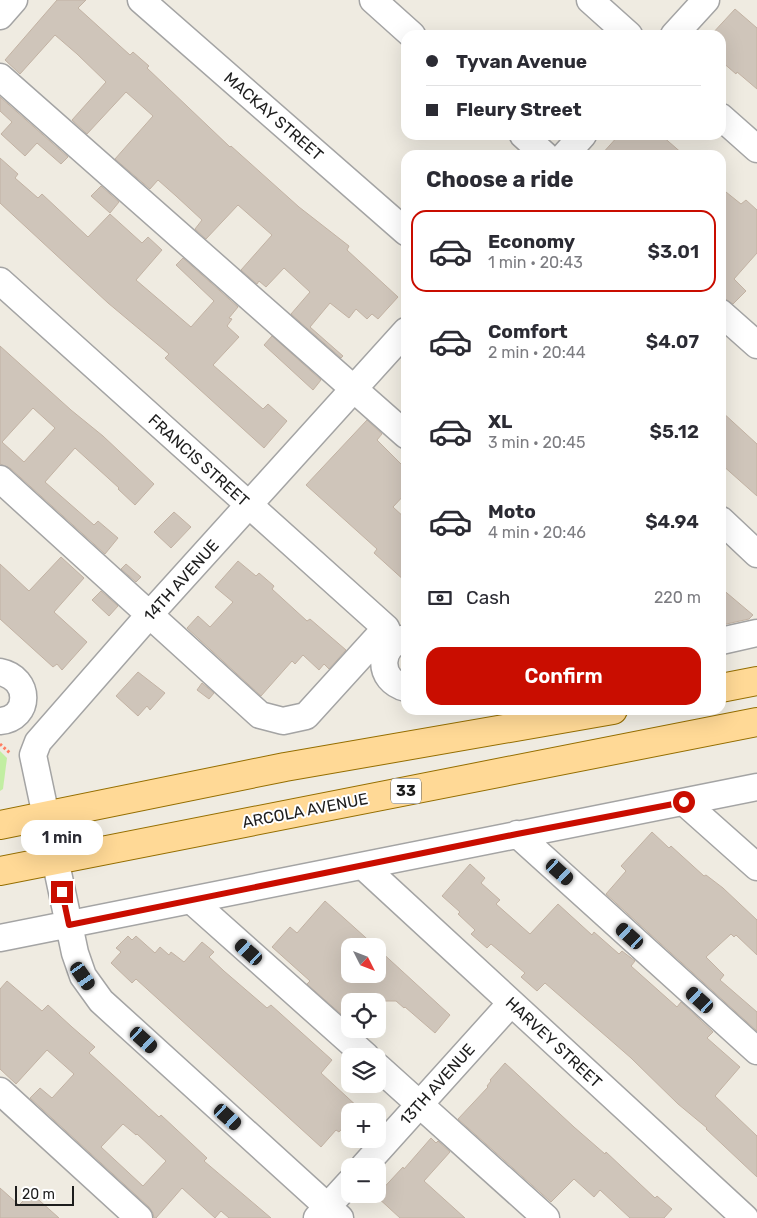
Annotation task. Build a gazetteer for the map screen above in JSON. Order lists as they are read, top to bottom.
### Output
{
  "streets": {
    "main road": ["33", "ARCOLA AVENUE"],
    "street": [
      "MACKAY STREET",
      "FRANCIS STREET",
      "14TH AVENUE",
      "HARVEY STREET",
      "13TH AVENUE"
    ]
  },
  "crossings": [
    ["FRANCIS STREET", "14TH AVENUE"],
    ["14TH AVENUE", "ARCOLA AVENUE"],
    ["HARVEY STREET", "13TH AVENUE"]
  ],
  "scale_bar": "20 m",
  "north": "bottom right",
  "page": {
    "banner": ["Tyvan Avenue", "Fleury Street"],
    "heading": "Choose a ride",
    "list": [
      {
        "name": "Economy",
        "note": "1 min · 20:43",
        "value": "$3.01"
      },
      {
        "name": "Comfort",
        "note": "2 min · 20:44",
        "value": "$4.07"
      },
      {
        "name": "XL",
        "note": "3 min · 20:45",
        "value": "$5.12"
      },
      {
        "name": "Moto",
        "note": "4 min · 20:46",
        "value": "$4.94"
      }
    ],
    "pay": ["Cash", "220 m"],
    "buttons": "Confirm",
    "bubble": "1 min",
    "map_buttons": ["+", "−"],
    "scale": "20 m"
  }
}
